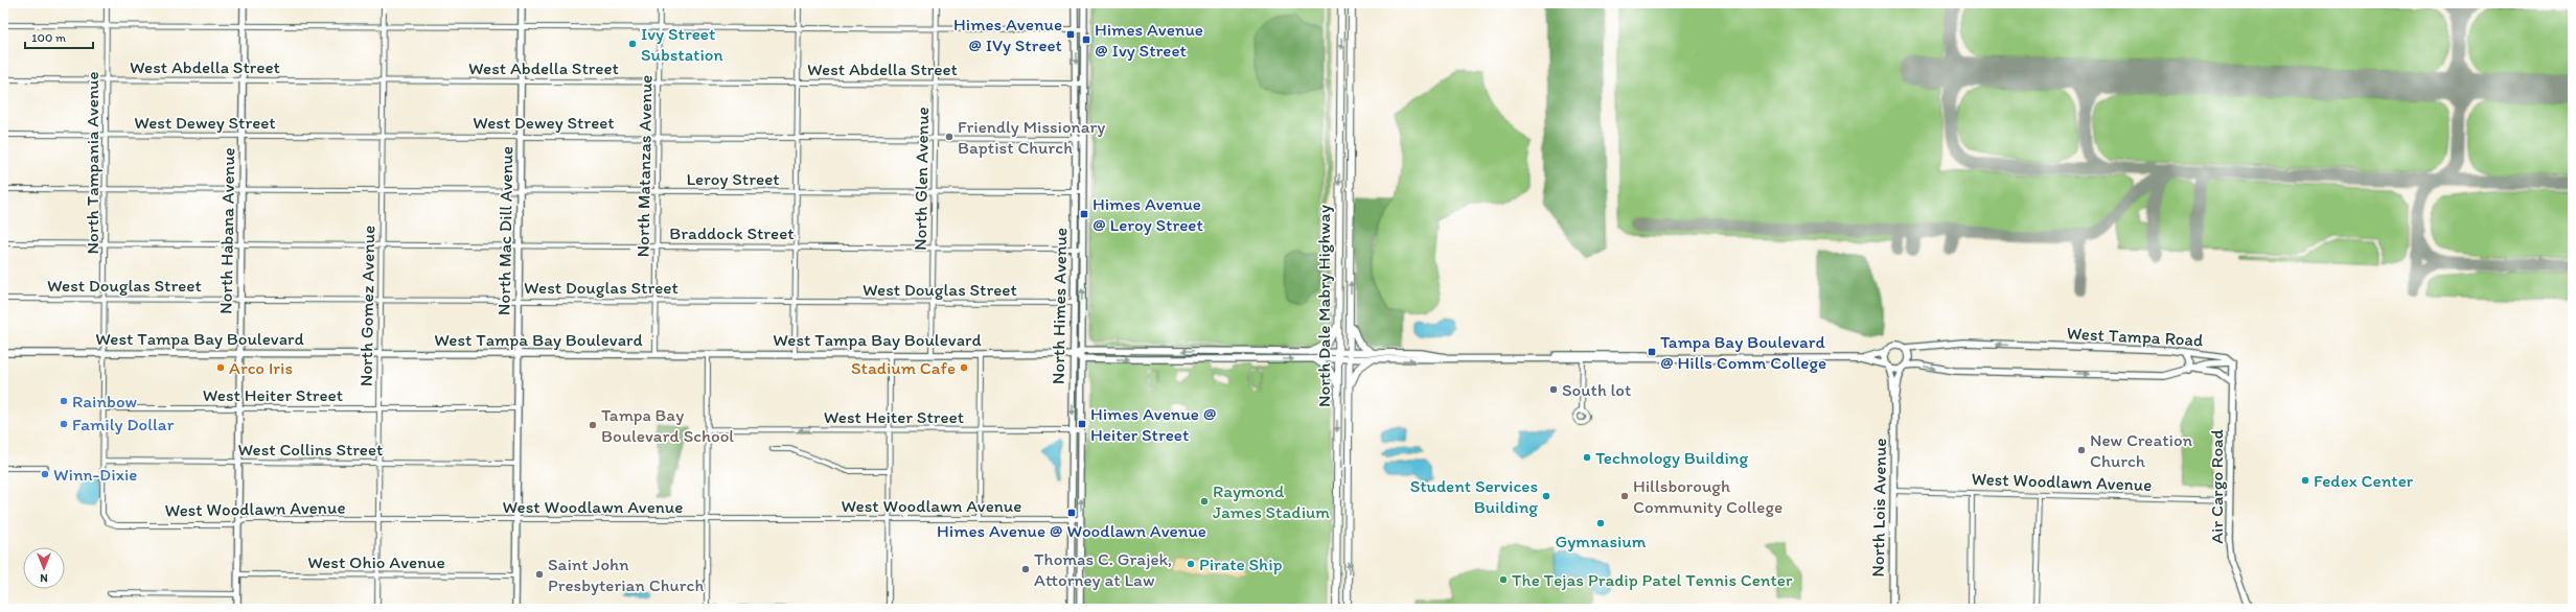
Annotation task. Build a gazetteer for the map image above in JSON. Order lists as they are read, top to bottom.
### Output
{
  "streets": {
    "main road": ["North Dale Mabry Highway"],
    "street": [
      "West Abdella Street",
      "West Dewey Street",
      "North Tampania Avenue",
      "North Matanzas Avenue",
      "Leroy Street",
      "North Glen Avenue",
      "North Habana Avenue",
      "North Mac Dill Avenue",
      "Braddock Street",
      "West Douglas Street",
      "North Gomez Avenue",
      "North Himes Avenue",
      "West Tampa Road",
      "West Tampa Bay Boulevard",
      "West Heiter Street",
      "West Collins Street",
      "West Woodlawn Avenue",
      "Air Cargo Road",
      "North Lois Avenue",
      "West Ohio Avenue"
    ]
  },
  "crossings": [
    ["West Abdella Street", "North Tampania Avenue"],
    ["West Abdella Street", "North Matanzas Avenue"],
    ["West Abdella Street", "North Glen Avenue"],
    ["West Abdella Street", "North Habana Avenue"],
    ["West Abdella Street", "North Mac Dill Avenue"],
    ["West Abdella Street", "North Gomez Avenue"],
    ["West Abdella Street", "North Himes Avenue"],
    ["West Dewey Street", "North Tampania Avenue"],
    ["West Dewey Street", "North Matanzas Avenue"],
    ["West Dewey Street", "North Glen Avenue"],
    ["West Dewey Street", "North Habana Avenue"],
    ["West Dewey Street", "North Mac Dill Avenue"],
    ["West Dewey Street", "North Gomez Avenue"],
    ["West Dewey Street", "North Himes Avenue"],
    ["North Tampania Avenue", "Leroy Street"],
    ["North Tampania Avenue", "Braddock Street"],
    ["North Tampania Avenue", "West Douglas Street"],
    ["North Tampania Avenue", "West Tampa Bay Boulevard"],
    ["North Tampania Avenue", "West Heiter Street"],
    ["North Tampania Avenue", "West Collins Street"],
    ["North Tampania Avenue", "West Woodlawn Avenue"],
    ["North Matanzas Avenue", "Leroy Street"],
    ["North Matanzas Avenue", "Braddock Street"],
    ["North Matanzas Avenue", "West Douglas Street"],
    ["North Matanzas Avenue", "West Tampa Bay Boulevard"],
    ["Leroy Street", "North Glen Avenue"],
    ["Leroy Street", "North Habana Avenue"],
    ["Leroy Street", "North Mac Dill Avenue"],
    ["Leroy Street", "North Gomez Avenue"],
    ["Leroy Street", "North Himes Avenue"],
    ["North Glen Avenue", "Braddock Street"],
    ["North Glen Avenue", "West Douglas Street"],
    ["North Glen Avenue", "West Tampa Bay Boulevard"],
    ["North Habana Avenue", "Braddock Street"],
    ["North Habana Avenue", "West Douglas Street"],
    ["North Habana Avenue", "West Tampa Bay Boulevard"],
    ["North Habana Avenue", "West Heiter Street"],
    ["North Habana Avenue", "West Collins Street"],
    ["North Habana Avenue", "West Woodlawn Avenue"],
    ["North Habana Avenue", "West Ohio Avenue"],
    ["North Mac Dill Avenue", "Braddock Street"],
    ["North Mac Dill Avenue", "West Douglas Street"],
    ["North Mac Dill Avenue", "West Tampa Bay Boulevard"],
    ["North Mac Dill Avenue", "West Heiter Street"],
    ["North Mac Dill Avenue", "West Collins Street"],
    ["North Mac Dill Avenue", "West Woodlawn Avenue"],
    ["North Mac Dill Avenue", "West Ohio Avenue"],
    ["Braddock Street", "North Gomez Avenue"],
    ["Braddock Street", "North Himes Avenue"],
    ["West Douglas Street", "North Gomez Avenue"],
    ["West Douglas Street", "North Himes Avenue"],
    ["North Gomez Avenue", "West Tampa Bay Boulevard"],
    ["North Gomez Avenue", "West Heiter Street"],
    ["North Gomez Avenue", "West Collins Street"],
    ["North Gomez Avenue", "West Woodlawn Avenue"],
    ["North Gomez Avenue", "West Ohio Avenue"],
    ["North Himes Avenue", "West Tampa Bay Boulevard"],
    ["North Himes Avenue", "West Heiter Street"],
    ["North Himes Avenue", "West Woodlawn Avenue"],
    ["North Dale Mabry Highway", "West Tampa Bay Boulevard"],
    ["West Tampa Road", "West Tampa Bay Boulevard"],
    ["West Tampa Road", "Air Cargo Road"],
    ["West Tampa Road", "North Lois Avenue"],
    ["West Tampa Bay Boulevard", "North Lois Avenue"],
    ["West Woodlawn Avenue", "Air Cargo Road"],
    ["West Woodlawn Avenue", "North Lois Avenue"]
  ],
  "places": {
    "transit": [
      "Himes Avenue @ IVy Street",
      "Himes Avenue @ Ivy Street",
      "Himes Avenue @ Leroy Street",
      "Tampa Bay Boulevard @ Hills Comm College",
      "Himes Avenue @ Heiter Street",
      "Himes Avenue @ Woodlawn Avenue"
    ],
    "other": [
      "Ivy Street Substation",
      "Friendly Missionary Baptist Church",
      "Arco Iris",
      "Stadium Cafe",
      "South lot",
      "Rainbow",
      "Family Dollar",
      "Tampa Bay Boulevard School",
      "New Creation Church",
      "Technology Building",
      "Winn-Dixie",
      "Fedex Center",
      "Student Services Building",
      "Hillsborough Community College",
      "Raymond James Stadium",
      "Gymnasium",
      "Pirate Ship",
      "Thomas C. Grajek, Attorney at Law",
      "Saint John Presbyterian Church",
      "The Tejas Pradip Patel Tennis Center"
    ]
  },
  "scale_bar": "100 m",
  "north": "bottom"
}
